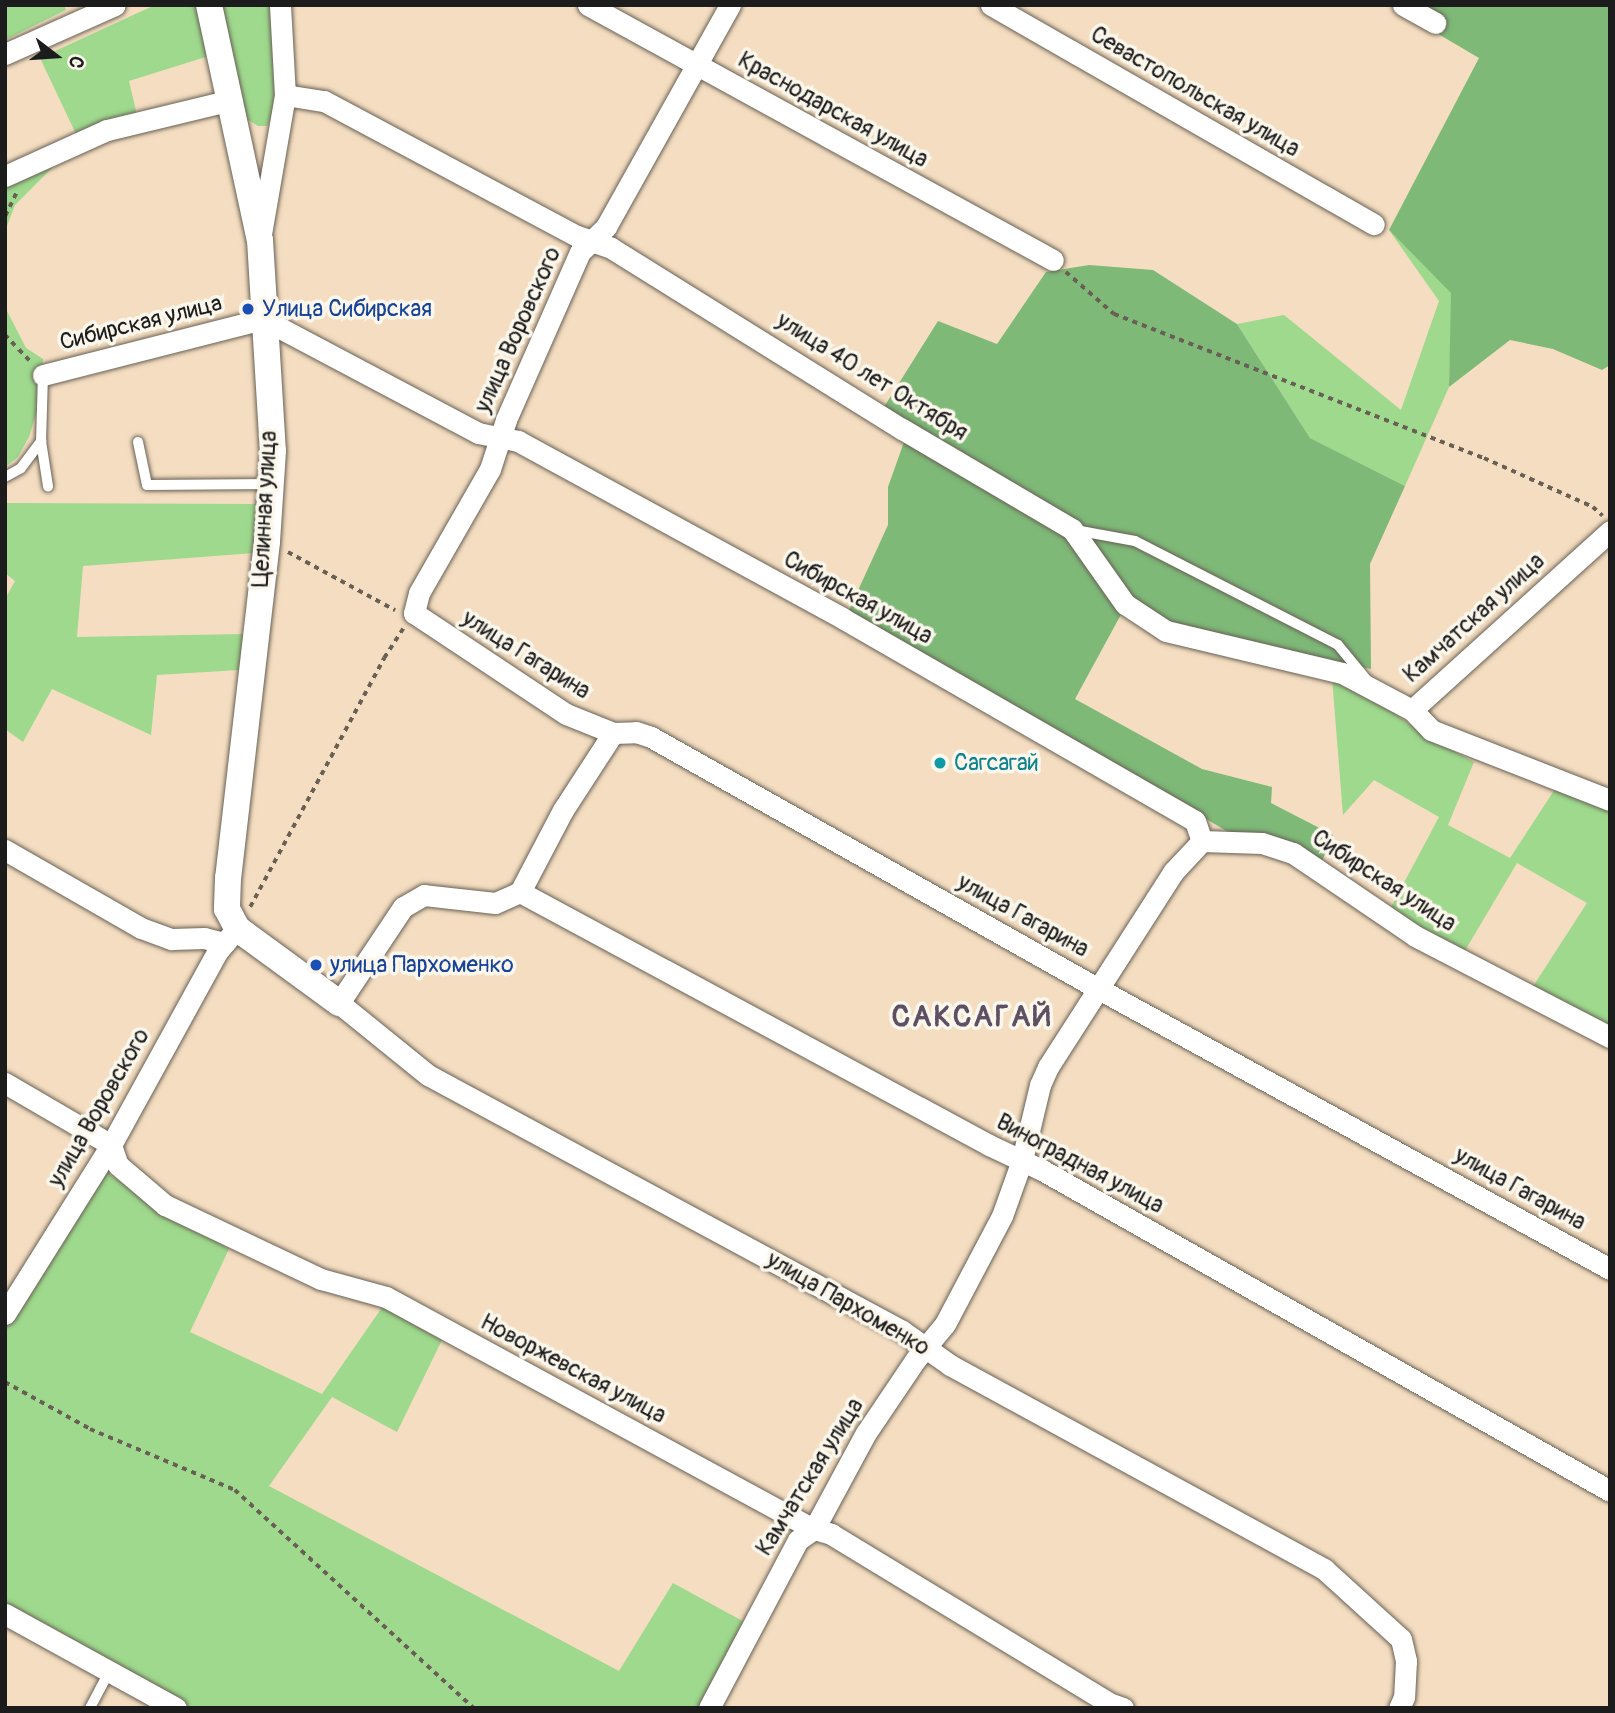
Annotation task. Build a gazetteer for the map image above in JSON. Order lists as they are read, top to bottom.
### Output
{
  "streets": {
    "street": [
      "Севастопольская улица",
      "Краснодарская улица",
      "Сибирская улица",
      "улица Воровского",
      "улица 40 лет Октября",
      "Целинная улица",
      "Камчатская улица",
      "улица Гагарина",
      "Виноградная улица",
      "улица Пархоменко",
      "Новоржевская улица"
    ]
  },
  "crossings": [
    ["Краснодарская улица", "улица Воровского"],
    ["Сибирская улица", "улица Воровского"],
    ["Сибирская улица", "Целинная улица"],
    ["Сибирская улица", "Камчатская улица"],
    ["улица Воровского", "улица 40 лет Октября"],
    ["улица Воровского", "Целинная улица"],
    ["улица Воровского", "улица Гагарина"],
    ["улица Воровского", "улица Пархоменко"],
    ["улица Воровского", "Новоржевская улица"],
    ["улица 40 лет Октября", "Целинная улица"],
    ["улица 40 лет Октября", "Камчатская улица"],
    ["Целинная улица", "улица Пархоменко"],
    ["Камчатская улица", "улица Гагарина"],
    ["Камчатская улица", "Виноградная улица"],
    ["Камчатская улица", "улица Пархоменко"],
    ["Камчатская улица", "Новоржевская улица"]
  ],
  "districts": ["САКСАГАЙ"],
  "places": ["Улица Сибирская", "Сагсагай", "улица Пархоменко"],
  "north": "right"
}
